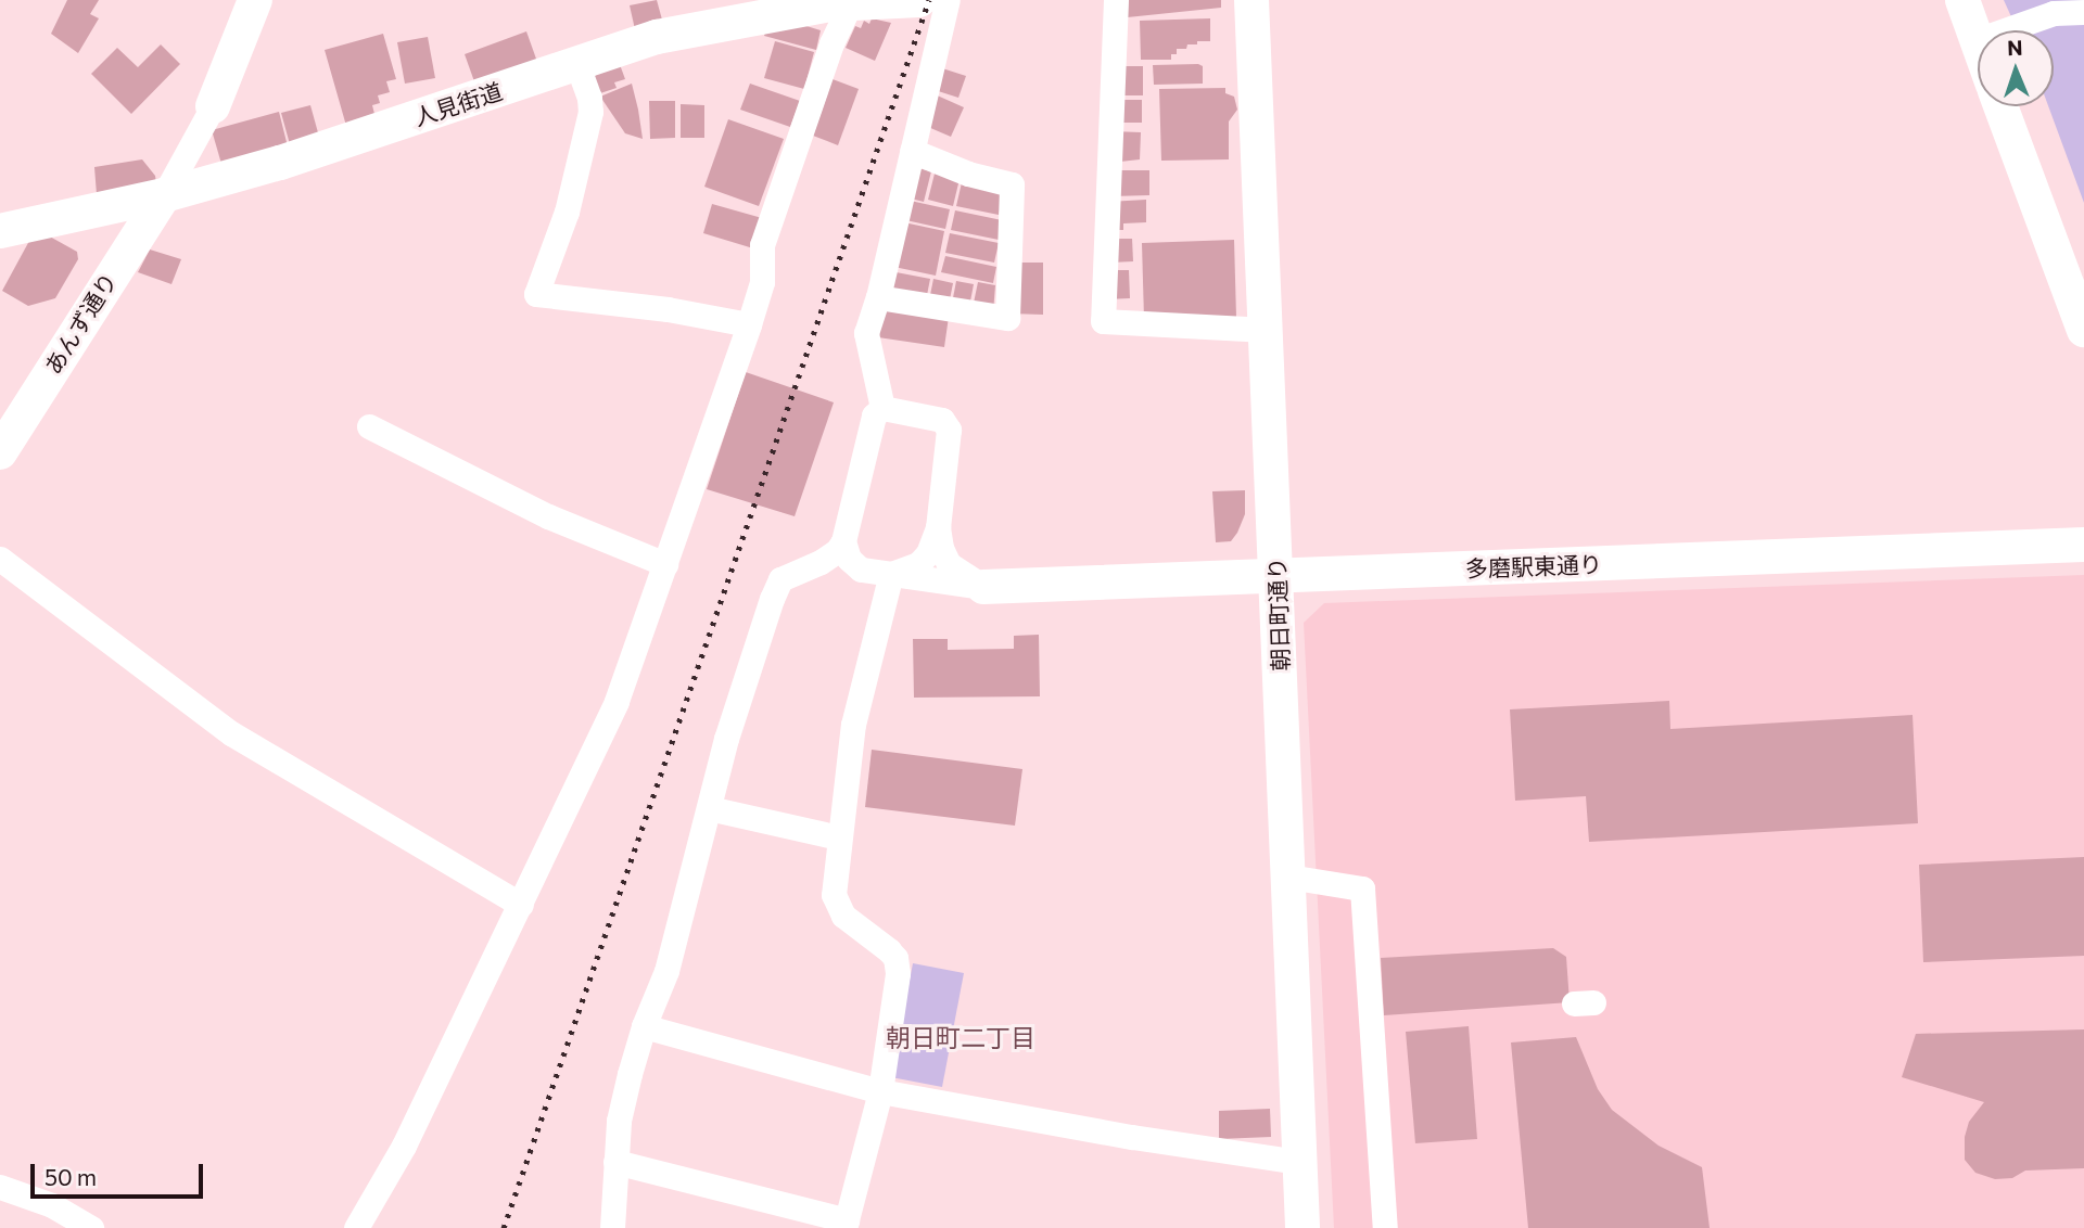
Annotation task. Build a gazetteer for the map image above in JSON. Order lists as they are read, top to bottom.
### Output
{
  "streets": {
    "street": [
      "人見街道",
      "あんず通り",
      "多磨駅東通り",
      "朝日町通り"
    ]
  },
  "crossings": [
    ["人見街道", "あんず通り"],
    ["多磨駅東通り", "朝日町通り"]
  ],
  "districts": ["朝日町二丁目"],
  "scale_bar": "50 m",
  "north": "top"
}
